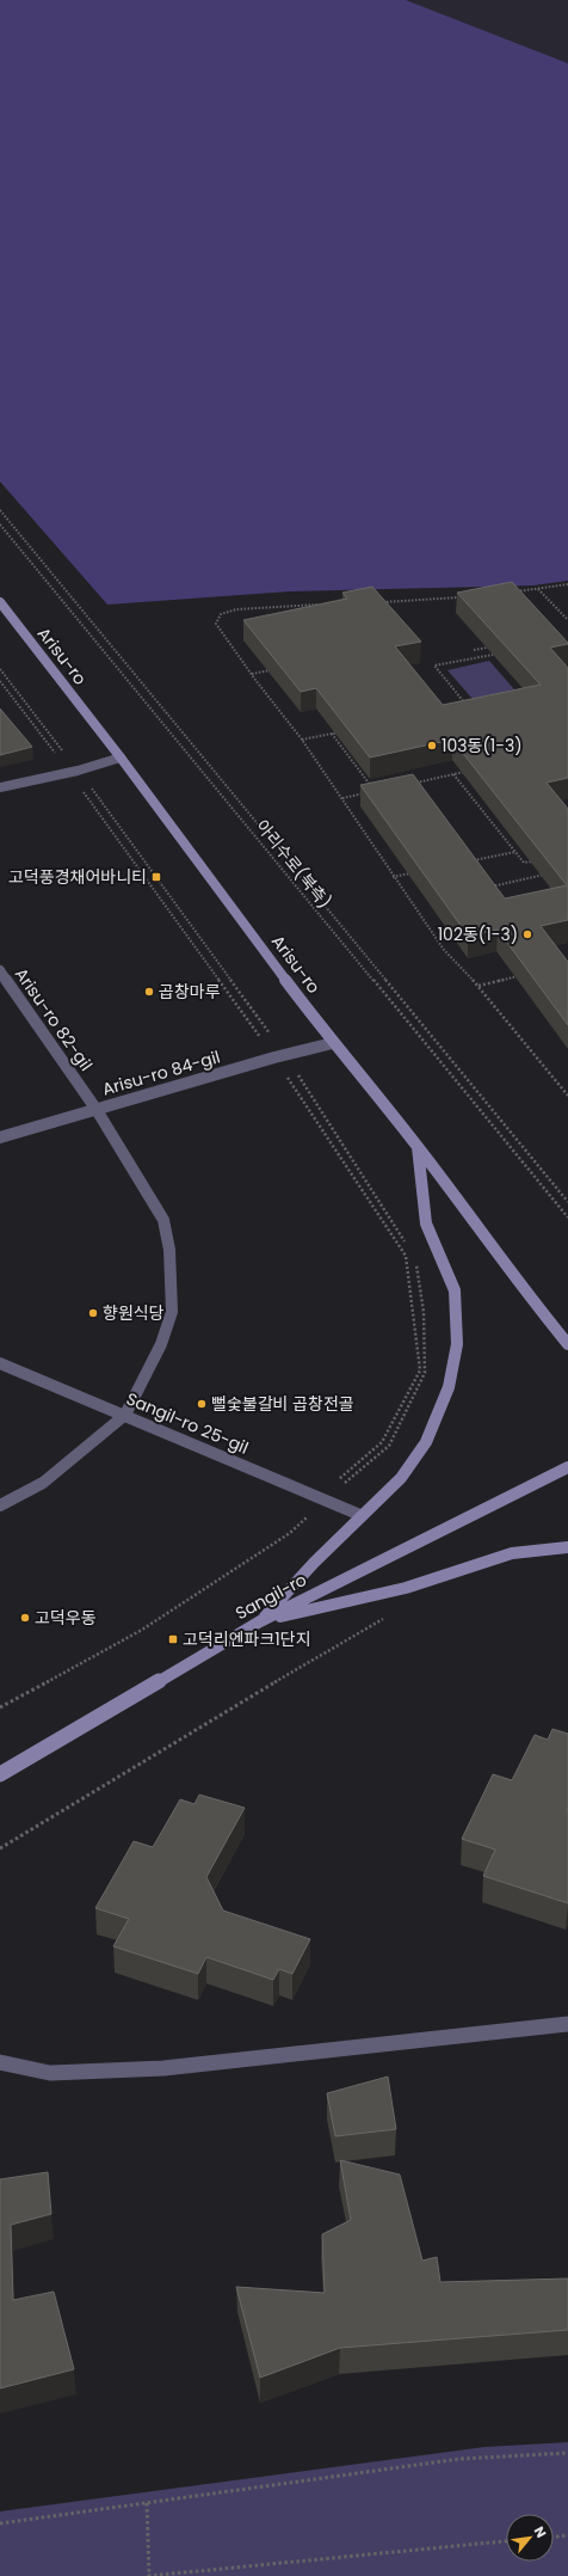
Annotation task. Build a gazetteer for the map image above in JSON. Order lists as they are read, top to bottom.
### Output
{
  "streets": {
    "main road": ["Arisu-ro", "Sangil-ro"],
    "street": ["Arisu-ro 82-gil", "Arisu-ro 84-gil", "Sangil-ro 25-gil"],
    "path": ["아리수로(북측)"]
  },
  "crossings": [
    ["Arisu-ro", "Arisu-ro 84-gil"],
    ["Arisu-ro 82-gil", "Arisu-ro 84-gil"],
    ["Arisu-ro 82-gil", "Sangil-ro 25-gil"]
  ],
  "places": {
    "other": [
      "103동(1-3)",
      "102동(1-3)",
      "곱창마루",
      "향원식당",
      "뻘숯불갈비 곱창전골",
      "고덕우동"
    ],
    "transit": ["고덕풍경채어바니티", "고덕리엔파크1단지"]
  },
  "north": "top right"
}
